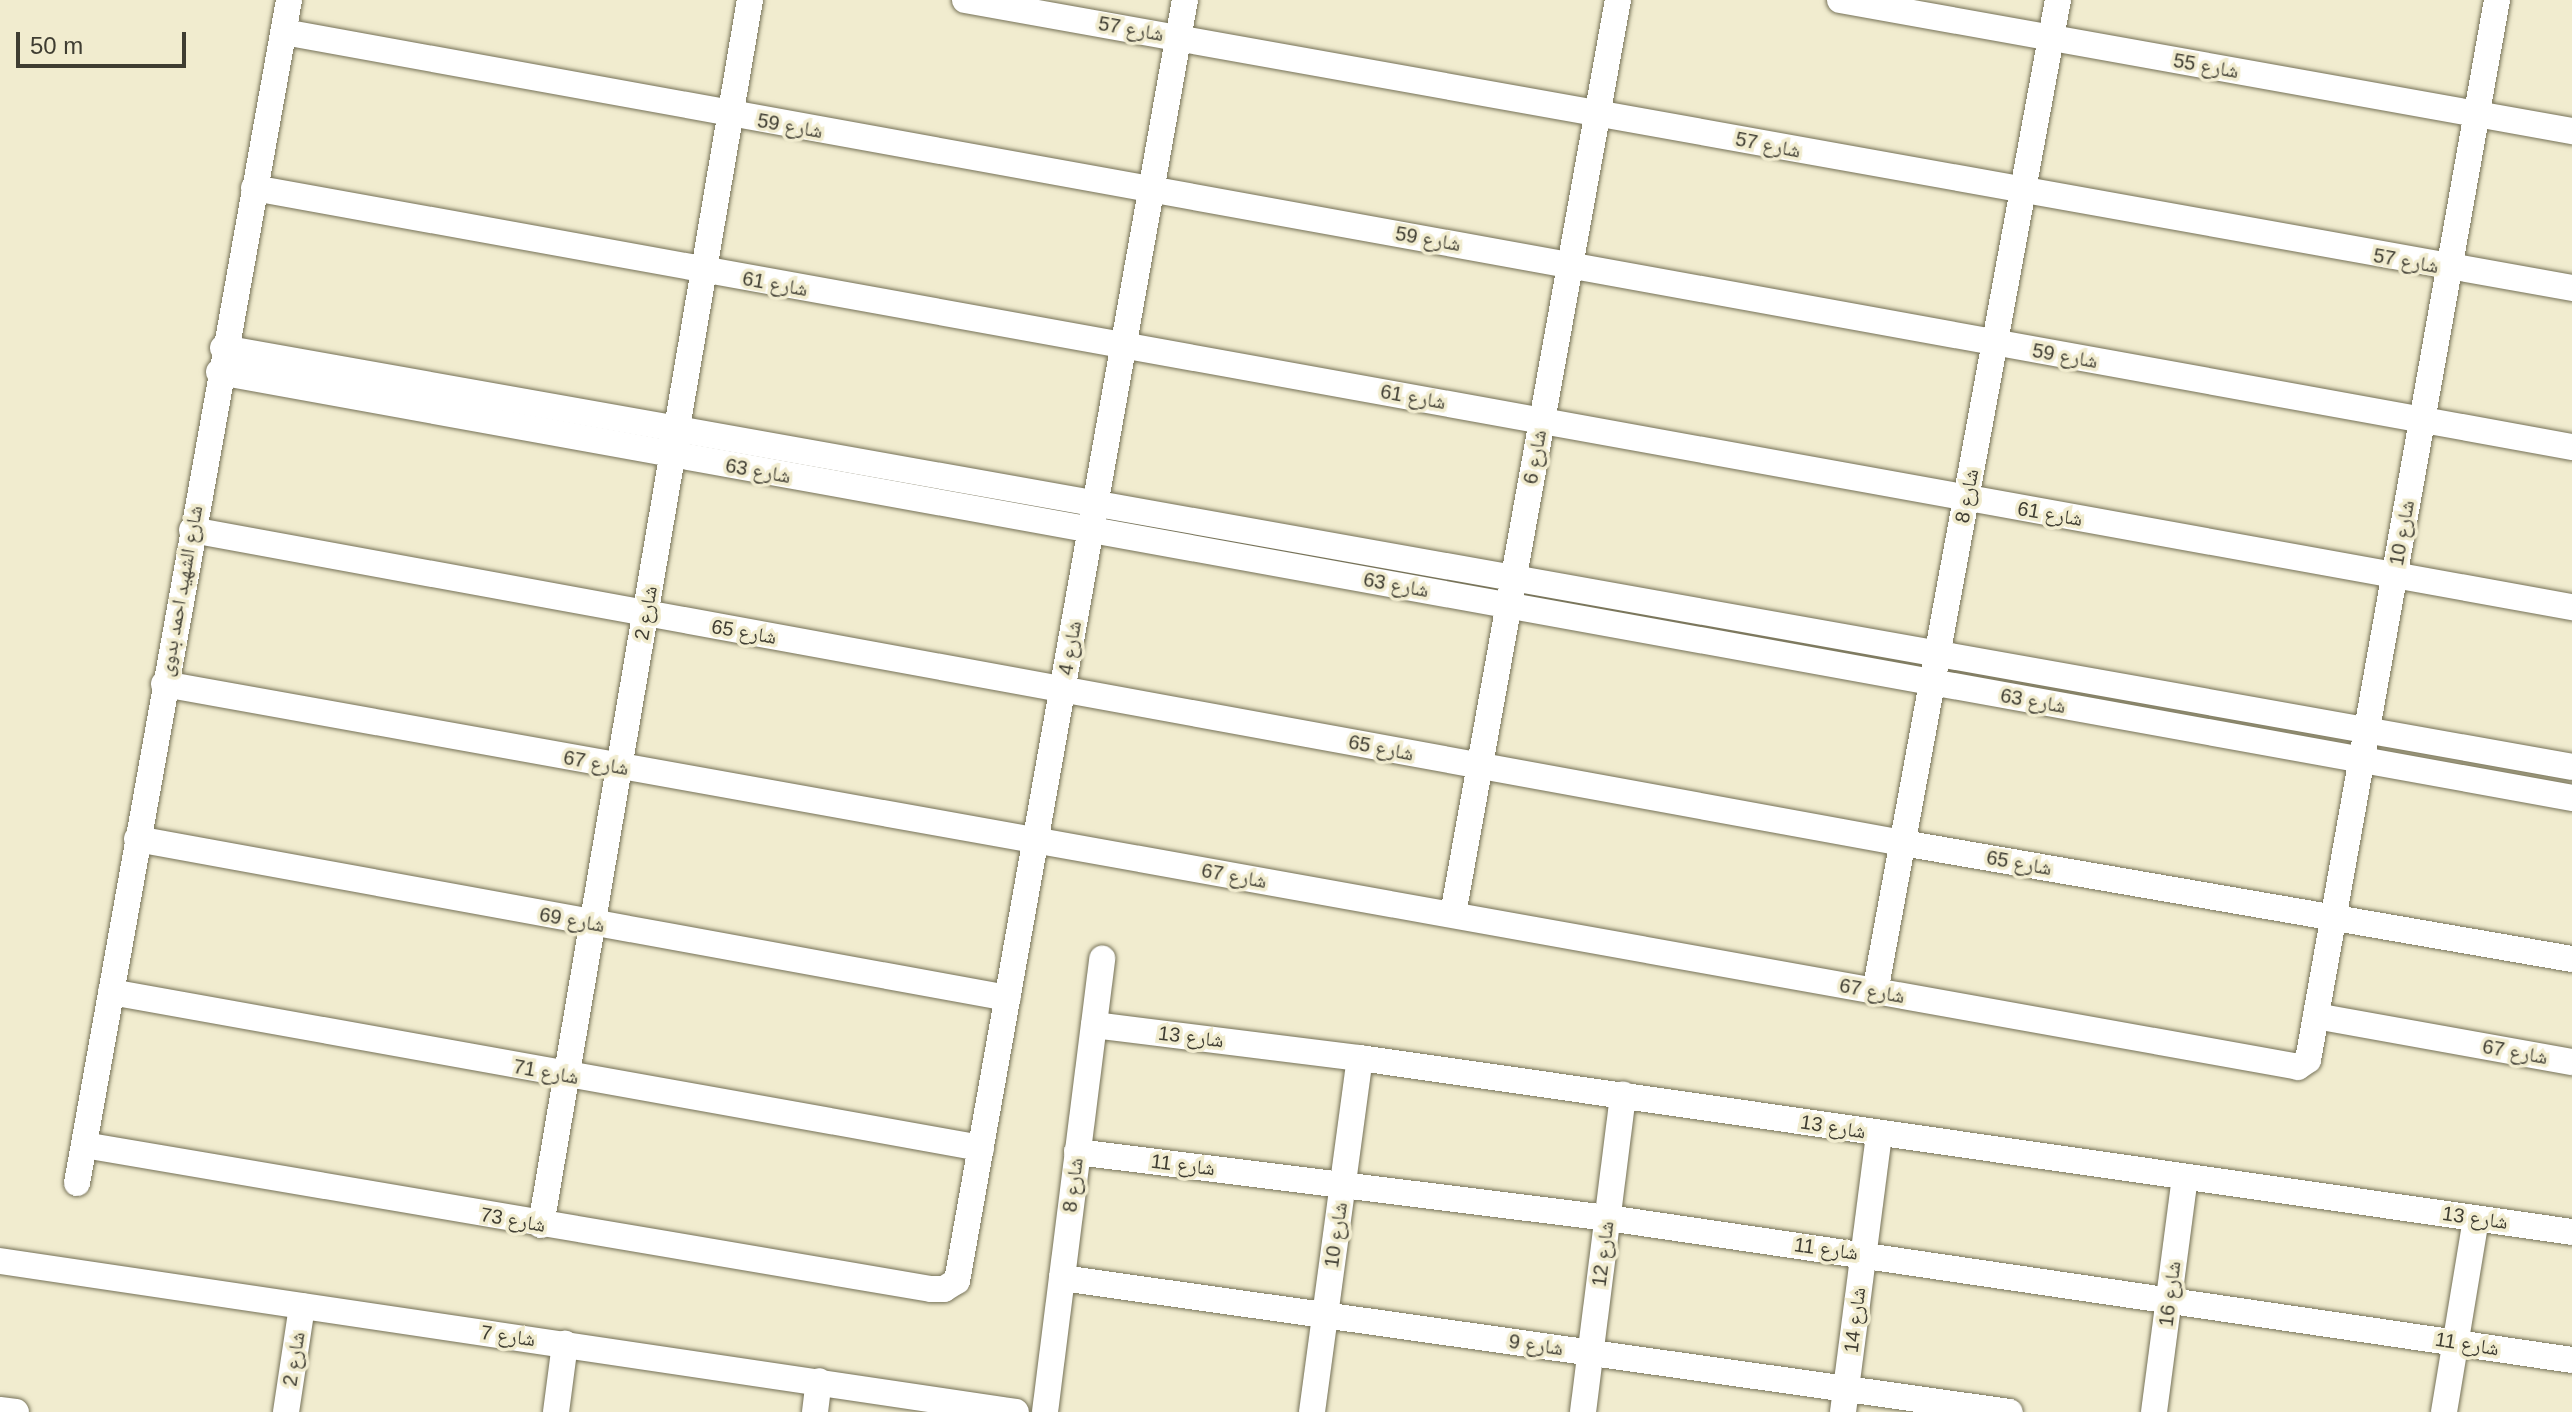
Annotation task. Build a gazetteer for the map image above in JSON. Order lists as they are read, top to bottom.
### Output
{
  "streets": {
    "street": [
      "شارع 57",
      "شارع 55",
      "شارع 59",
      "شارع 61",
      "شارع 6",
      "شارع 63",
      "شارع 8",
      "شارع 10",
      "شارع الشهيد احمد بدوى",
      "شارع 2",
      "شارع 65",
      "شارع 4",
      "شارع 67",
      "شارع 69",
      "شارع 13",
      "شارع 71",
      "شارع 11",
      "شارع 73",
      "شارع 12",
      "شارع 16",
      "شارع 14",
      "شارع 7",
      "شارع 9"
    ]
  },
  "crossings": [
    ["شارع 57", "شارع 6"],
    ["شارع 57", "شارع 8"],
    ["شارع 57", "شارع 10"],
    ["شارع 57", "شارع 4"],
    ["شارع 55", "شارع 8"],
    ["شارع 55", "شارع 10"],
    ["شارع 59", "شارع 6"],
    ["شارع 59", "شارع 8"],
    ["شارع 59", "شارع 10"],
    ["شارع 59", "شارع الشهيد احمد بدوى"],
    ["شارع 59", "شارع 2"],
    ["شارع 59", "شارع 4"],
    ["شارع 61", "شارع 6"],
    ["شارع 61", "شارع 8"],
    ["شارع 61", "شارع 10"],
    ["شارع 61", "شارع الشهيد احمد بدوى"],
    ["شارع 61", "شارع 2"],
    ["شارع 61", "شارع 4"],
    ["شارع 6", "شارع 63"],
    ["شارع 6", "شارع 65"],
    ["شارع 6", "شارع 67"],
    ["شارع 63", "شارع 8"],
    ["شارع 63", "شارع 10"],
    ["شارع 63", "شارع الشهيد احمد بدوى"],
    ["شارع 63", "شارع 2"],
    ["شارع 63", "شارع 4"],
    ["شارع 8", "شارع 65"],
    ["شارع 8", "شارع 67"],
    ["شارع 8", "شارع 13"],
    ["شارع 8", "شارع 11"],
    ["شارع 8", "شارع 9"],
    ["شارع 10", "شارع 65"],
    ["شارع 10", "شارع 67"],
    ["شارع 10", "شارع 13"],
    ["شارع 10", "شارع 11"],
    ["شارع 10", "شارع 9"],
    ["شارع الشهيد احمد بدوى", "شارع 65"],
    ["شارع الشهيد احمد بدوى", "شارع 67"],
    ["شارع الشهيد احمد بدوى", "شارع 69"],
    ["شارع الشهيد احمد بدوى", "شارع 71"],
    ["شارع الشهيد احمد بدوى", "شارع 73"],
    ["شارع 2", "شارع 65"],
    ["شارع 2", "شارع 67"],
    ["شارع 2", "شارع 69"],
    ["شارع 2", "شارع 71"],
    ["شارع 2", "شارع 73"],
    ["شارع 2", "شارع 7"],
    ["شارع 65", "شارع 4"],
    ["شارع 4", "شارع 67"],
    ["شارع 4", "شارع 69"],
    ["شارع 4", "شارع 71"],
    ["شارع 4", "شارع 73"],
    ["شارع 13", "شارع 12"],
    ["شارع 13", "شارع 16"],
    ["شارع 13", "شارع 14"],
    ["شارع 11", "شارع 12"],
    ["شارع 11", "شارع 16"],
    ["شارع 11", "شارع 14"],
    ["شارع 12", "شارع 9"],
    ["شارع 14", "شارع 9"]
  ],
  "scale_bar": "50 m"
}
